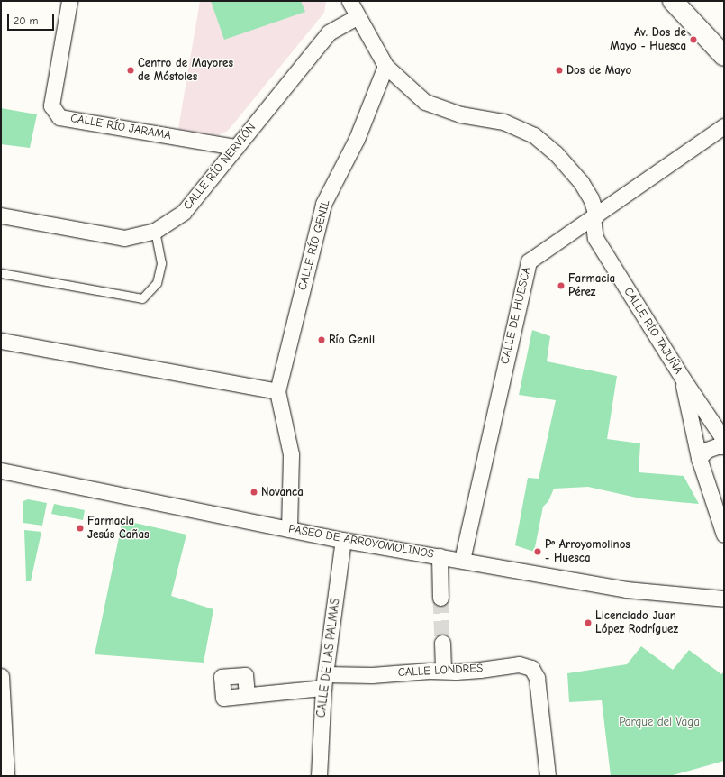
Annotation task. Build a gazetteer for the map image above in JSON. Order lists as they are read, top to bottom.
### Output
{
  "streets": {
    "street": [
      "CALLE RÍO JARAMA",
      "CALLE RÍO NERVIÓN",
      "CALLE RÍO GENIL",
      "CALLE DE HUESCA",
      "CALLE RÍO TAJUÑA",
      "PASEO DE ARROYOMOLINOS",
      "CALLE DE LAS PALMAS",
      "CALLE LONDRES"
    ]
  },
  "crossings": [
    ["CALLE RÍO JARAMA", "CALLE RÍO NERVIÓN"],
    ["CALLE RÍO NERVIÓN", "CALLE RÍO TAJUÑA"],
    ["CALLE RÍO GENIL", "CALLE RÍO TAJUÑA"],
    ["CALLE RÍO GENIL", "PASEO DE ARROYOMOLINOS"],
    ["CALLE DE HUESCA", "CALLE RÍO TAJUÑA"],
    ["CALLE DE HUESCA", "PASEO DE ARROYOMOLINOS"],
    ["PASEO DE ARROYOMOLINOS", "CALLE DE LAS PALMAS"],
    ["CALLE DE LAS PALMAS", "CALLE LONDRES"]
  ],
  "parks": ["Parque del Vaga"],
  "places": [
    "Av. Dos de Mayo - Huesca",
    "Centro de Mayores de Móstoles",
    "Dos de Mayo",
    "Farmacia Pérez",
    "Río Genil",
    "Novanca",
    "Farmacia Jesús Cañas",
    "Pº Arroyomolinos - Huesca",
    "Licenciado Juan López Rodríguez"
  ],
  "scale_bar": "20 m"
}
